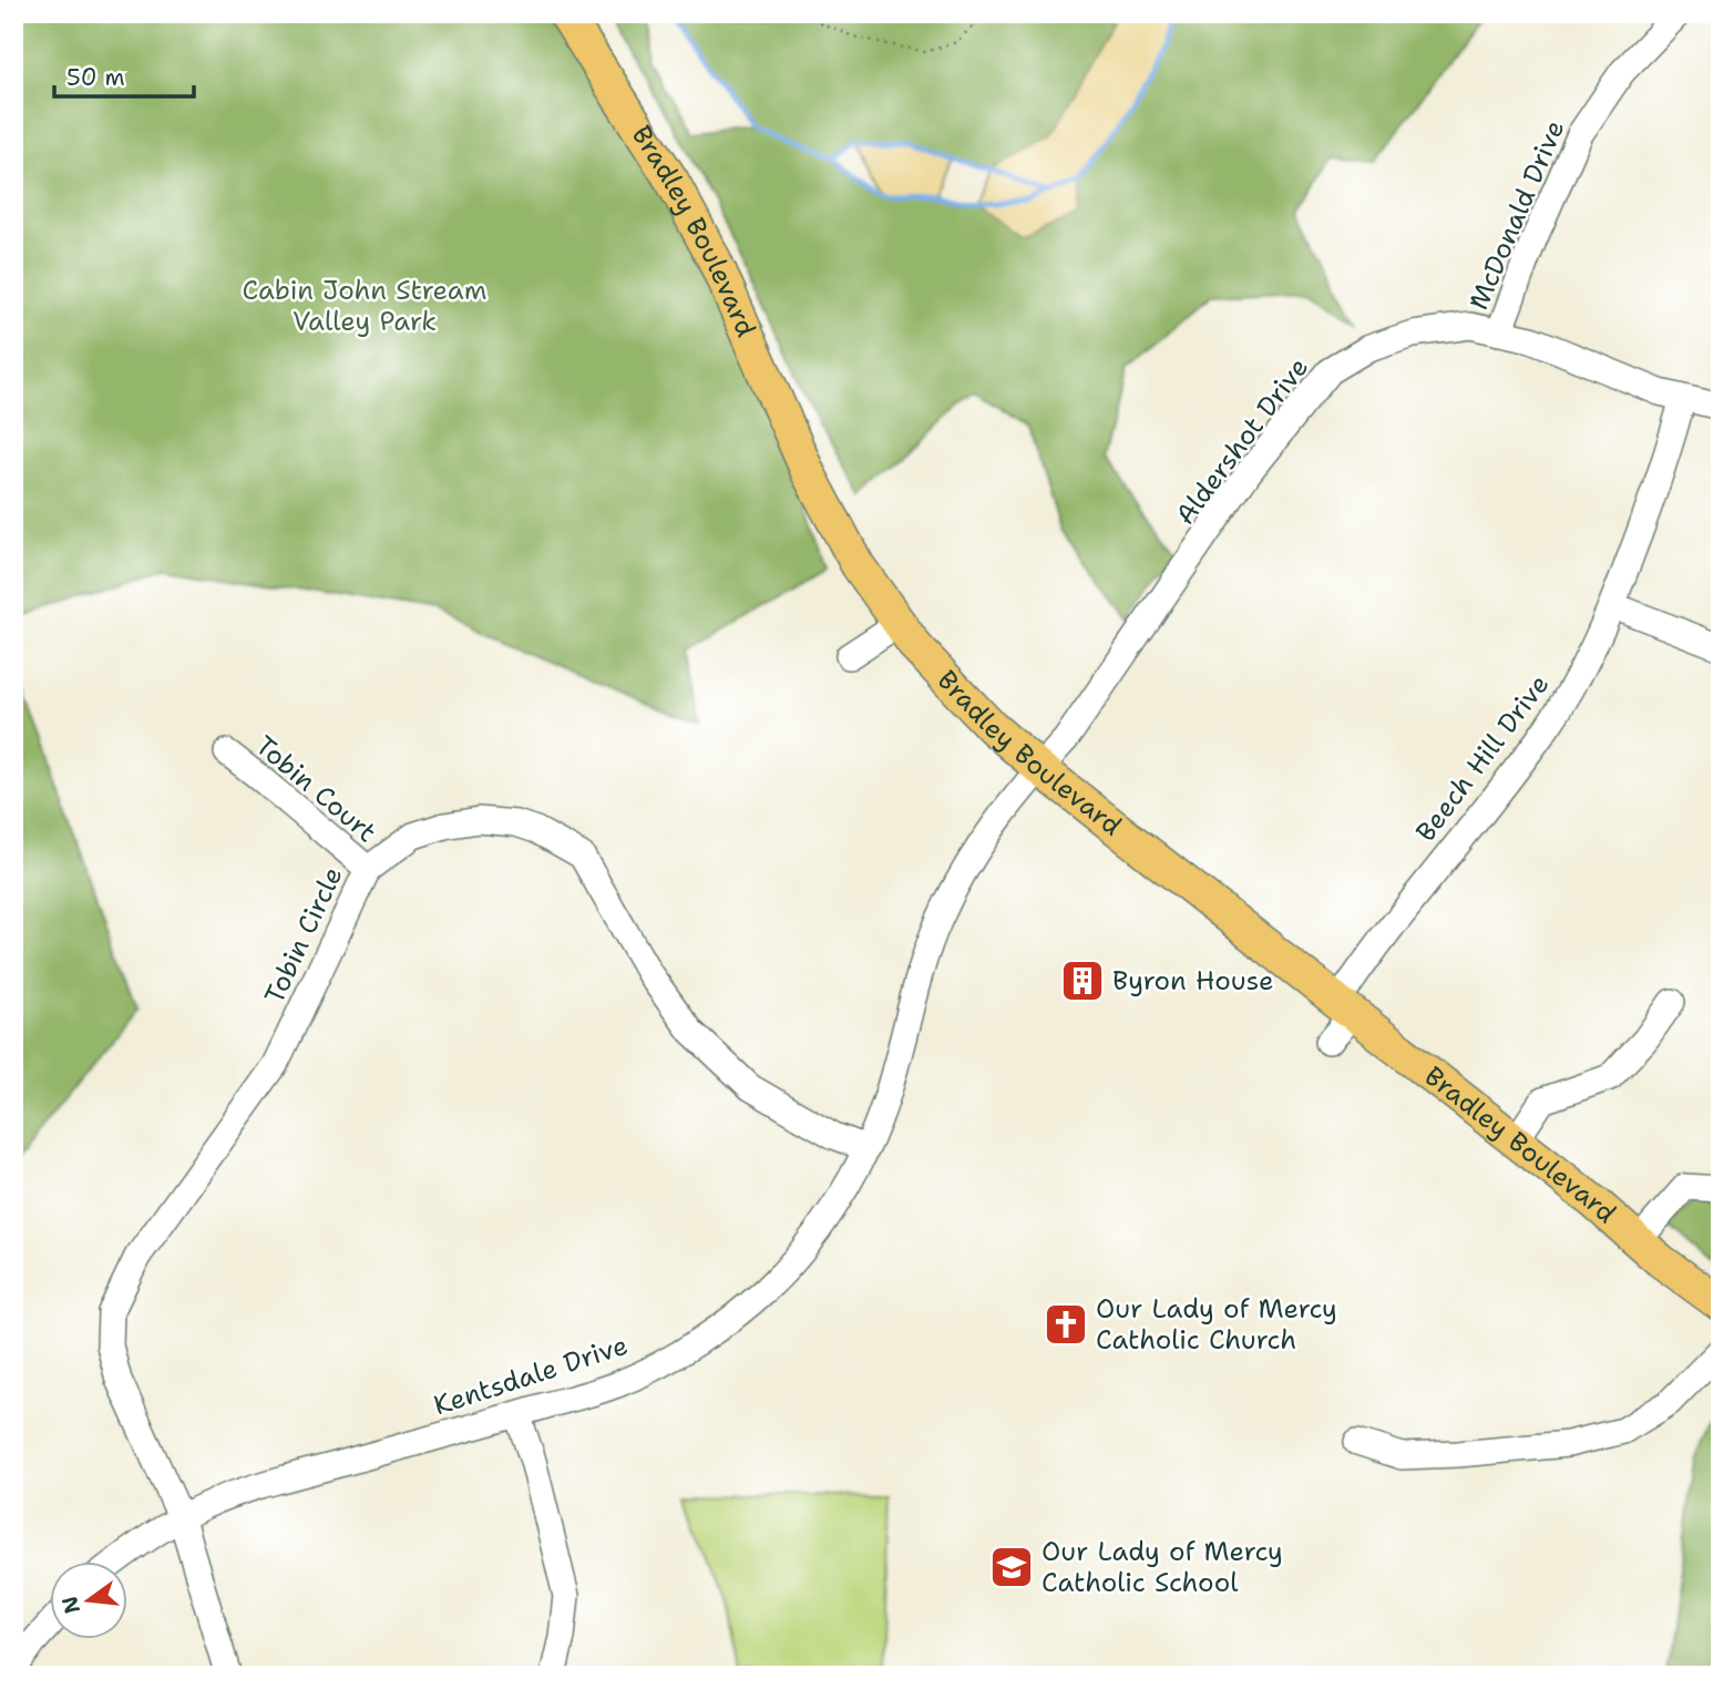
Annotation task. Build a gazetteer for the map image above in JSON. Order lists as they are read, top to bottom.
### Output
{
  "streets": {
    "main road": ["Bradley Boulevard"],
    "street": [
      "McDonald Drive",
      "Aldershot Drive",
      "Beech Hill Drive",
      "Tobin Court",
      "Tobin Circle",
      "Kentsdale Drive"
    ]
  },
  "crossings": [
    ["McDonald Drive", "Aldershot Drive"],
    ["Bradley Boulevard", "Aldershot Drive"],
    ["Bradley Boulevard", "Beech Hill Drive"],
    ["Bradley Boulevard", "Kentsdale Drive"],
    ["Aldershot Drive", "Beech Hill Drive"],
    ["Aldershot Drive", "Kentsdale Drive"],
    ["Tobin Court", "Tobin Circle"],
    ["Tobin Circle", "Kentsdale Drive"]
  ],
  "parks": ["Cabin John Stream Valley Park"],
  "places": {
    "building": ["Byron House"],
    "church": ["Our Lady of Mercy Catholic Church"],
    "school or university": ["Our Lady of Mercy Catholic School"]
  },
  "scale_bar": "50 m",
  "north": "left"
}
